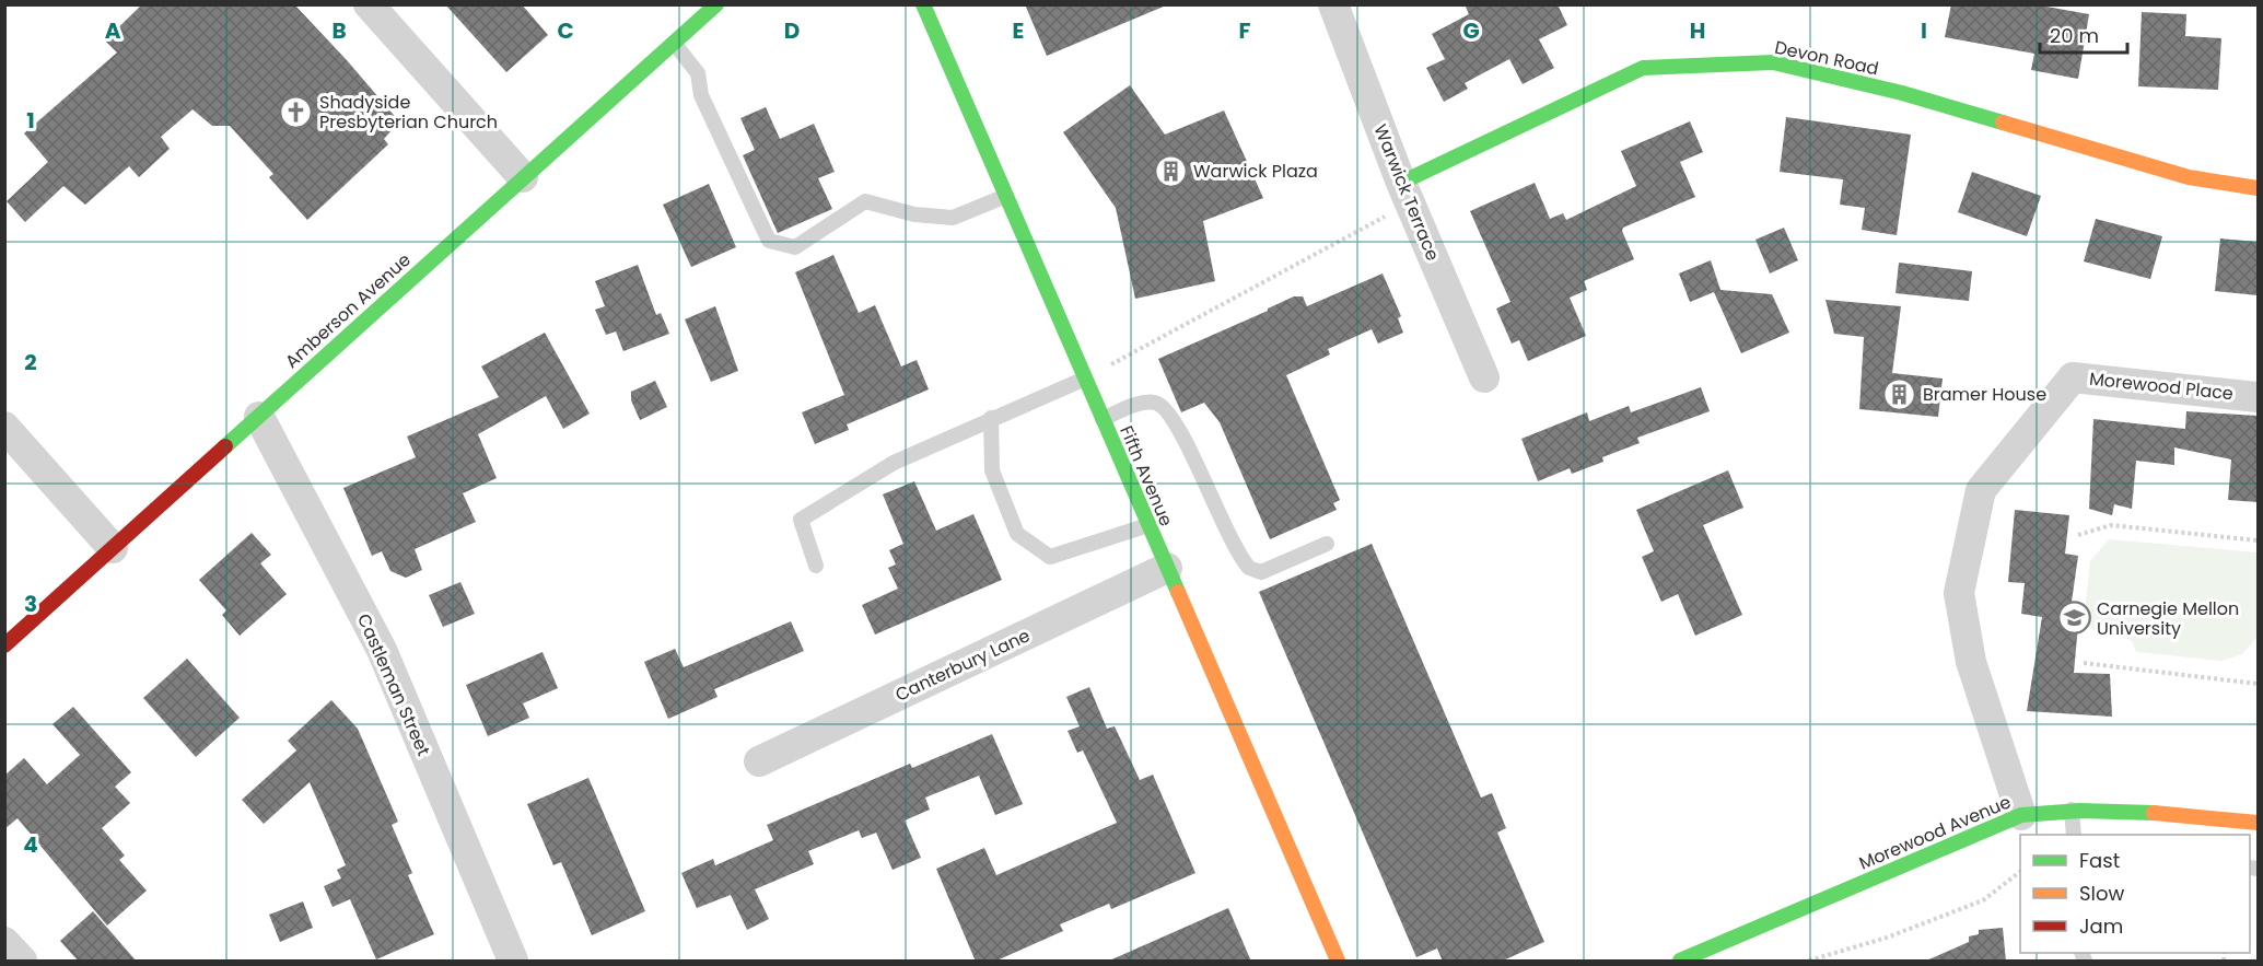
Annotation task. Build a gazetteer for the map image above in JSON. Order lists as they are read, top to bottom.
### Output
{
  "streets": {
    "main road": [
      "Devon Road",
      "Amberson Avenue",
      "Fifth Avenue",
      "Morewood Avenue"
    ],
    "street": [
      "Warwick Terrace",
      "Morewood Place",
      "Canterbury Lane",
      "Castleman Street"
    ]
  },
  "crossings": [
    ["Devon Road", "Warwick Terrace"],
    ["Amberson Avenue", "Castleman Street"],
    ["Morewood Place", "Morewood Avenue"],
    ["Fifth Avenue", "Canterbury Lane"]
  ],
  "places": {
    "church": ["Shadyside Presbyterian Church"],
    "building": ["Warwick Plaza", "Bramer House"],
    "school or university": ["Carnegie Mellon University"]
  },
  "legend": ["Fast", "Slow", "Jam"],
  "scale_bar": "20 m",
  "grid": {
    "columns": [
      "A",
      "B",
      "C",
      "D",
      "E",
      "F",
      "G",
      "H",
      "I"
    ],
    "rows": [
      "1",
      "2",
      "3",
      "4"
    ]
  }
}
